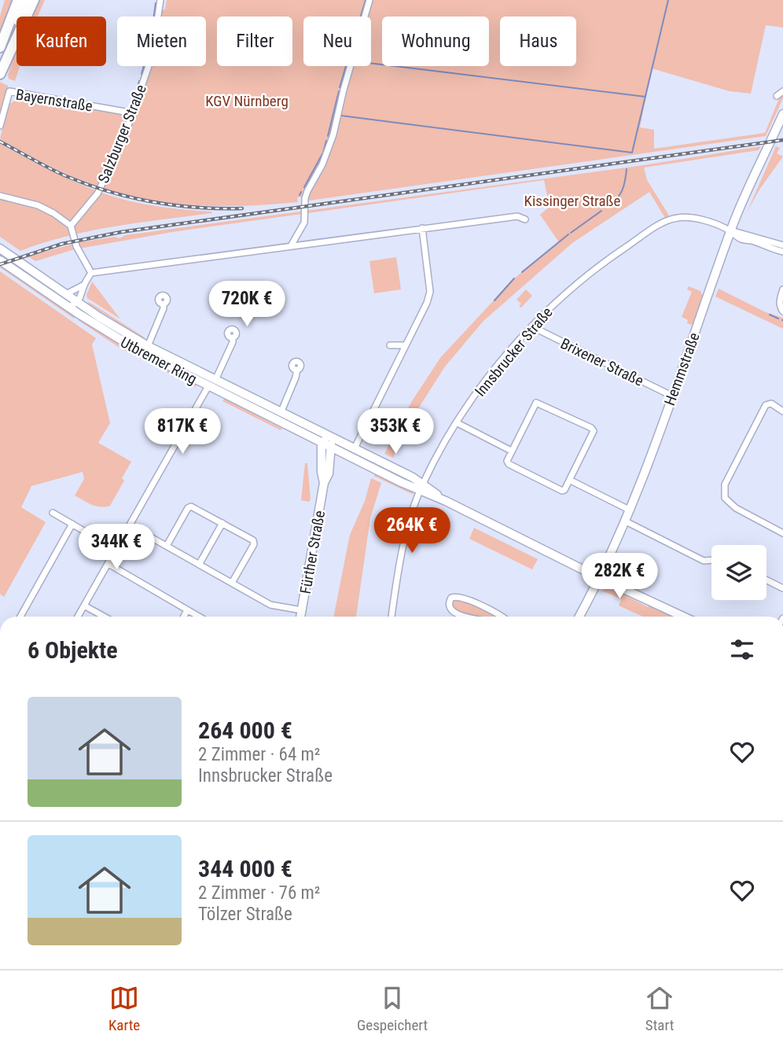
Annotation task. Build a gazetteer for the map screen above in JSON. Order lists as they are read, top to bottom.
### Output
{
  "streets": {
    "street": [
      "Bayernstraße",
      "Salzburger Straße",
      "Innsbrucker Straße",
      "Utbremer Ring",
      "Brixener Straße",
      "Hemmstraße",
      "Fürther Straße"
    ]
  },
  "crossings": [
    ["Bayernstraße", "Salzburger Straße"],
    ["Innsbrucker Straße", "Utbremer Ring"],
    ["Innsbrucker Straße", "Brixener Straße"],
    ["Innsbrucker Straße", "Hemmstraße"],
    ["Utbremer Ring", "Hemmstraße"],
    ["Utbremer Ring", "Fürther Straße"],
    ["Brixener Straße", "Hemmstraße"]
  ],
  "parks": ["KGV Nürnberg", "Kissinger Straße"],
  "page": {
    "chip": [
      "Kaufen",
      "Mieten",
      "Filter",
      "Neu",
      "Wohnung",
      "Haus"
    ],
    "price": [
      "720K €",
      "817K €",
      "353K €",
      "264K €",
      "344K €",
      "282K €"
    ],
    "heading": "6 Objekte",
    "list": [
      {
        "name": "264 000 €",
        "note": "2 Zimmer · 64 m² · Innsbrucker Straße"
      },
      {
        "name": "344 000 €",
        "note": "2 Zimmer · 76 m² · Tölzer Straße"
      }
    ],
    "tabs": ["Karte", "Gespeichert", "Start"]
  }
}
